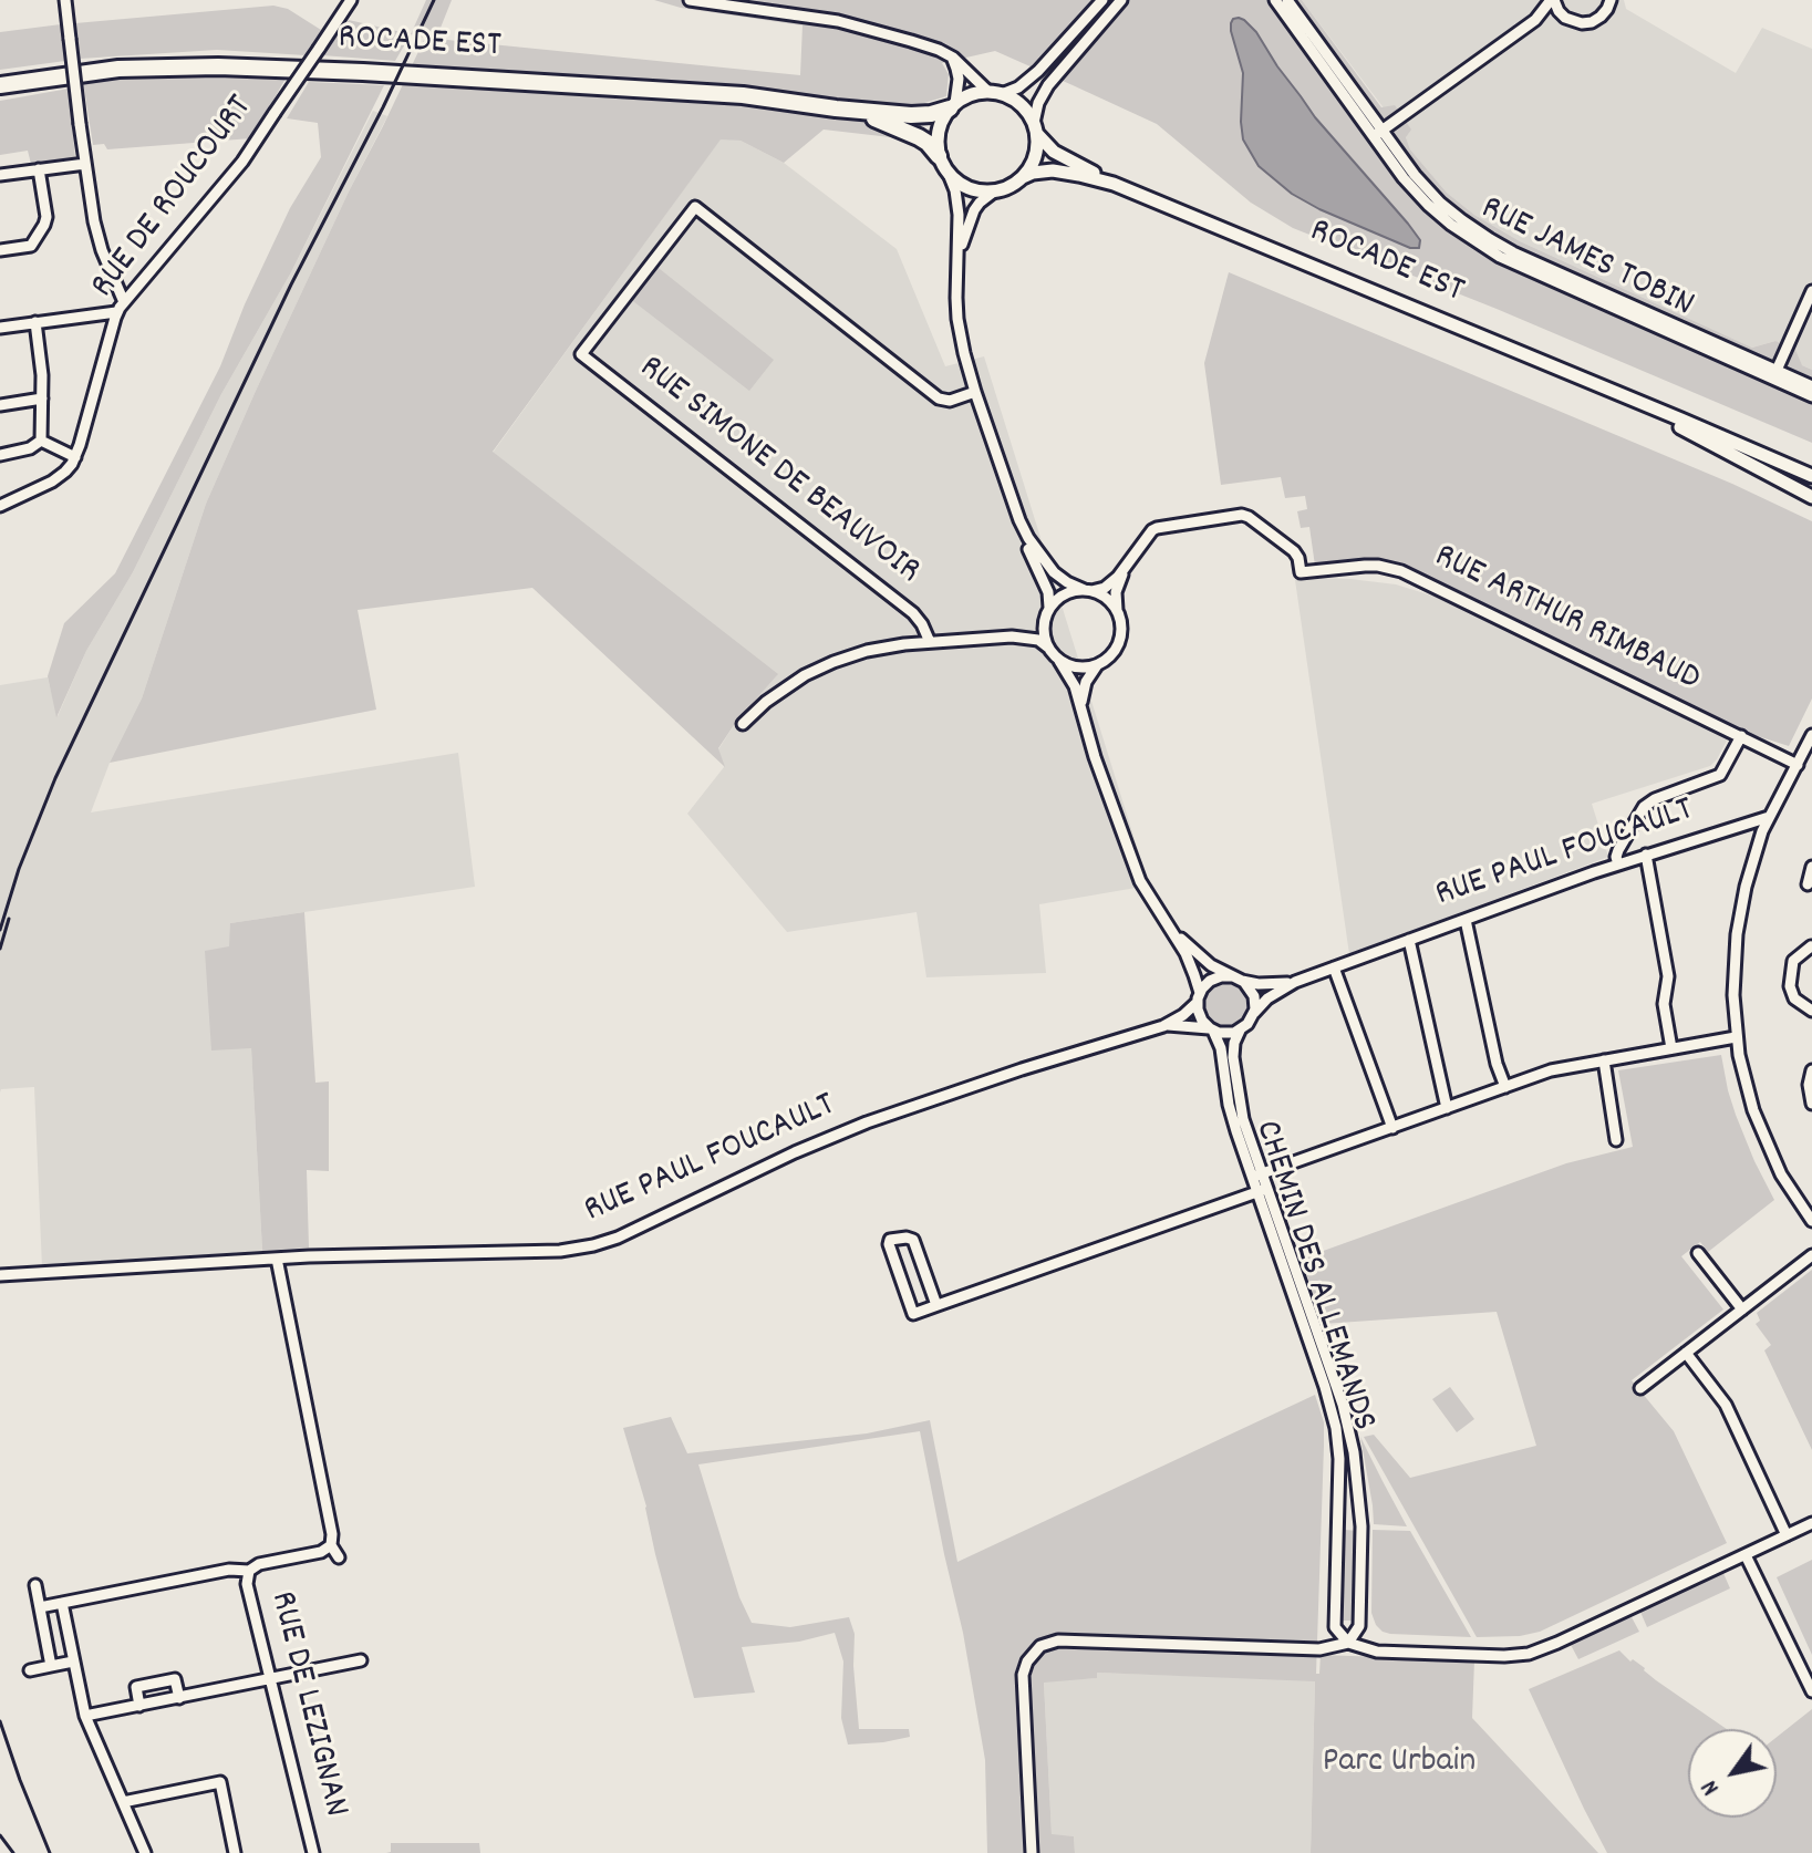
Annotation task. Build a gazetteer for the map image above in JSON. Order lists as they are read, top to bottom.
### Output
{
  "streets": {
    "highway": ["ROCADE EST"],
    "street": [
      "RUE DE ROUCOURT",
      "RUE JAMES TOBIN",
      "RUE SIMONE DE BEAUVOIR",
      "RUE ARTHUR RIMBAUD",
      "RUE PAUL FOUCAULT",
      "CHEMIN DES ALLEMANDS",
      "RUE DE LEZIGNAN"
    ]
  },
  "crossings": [
    ["RUE PAUL FOUCAULT", "CHEMIN DES ALLEMANDS"]
  ],
  "parks": ["Parc Urbain"],
  "north": "bottom left"
}
